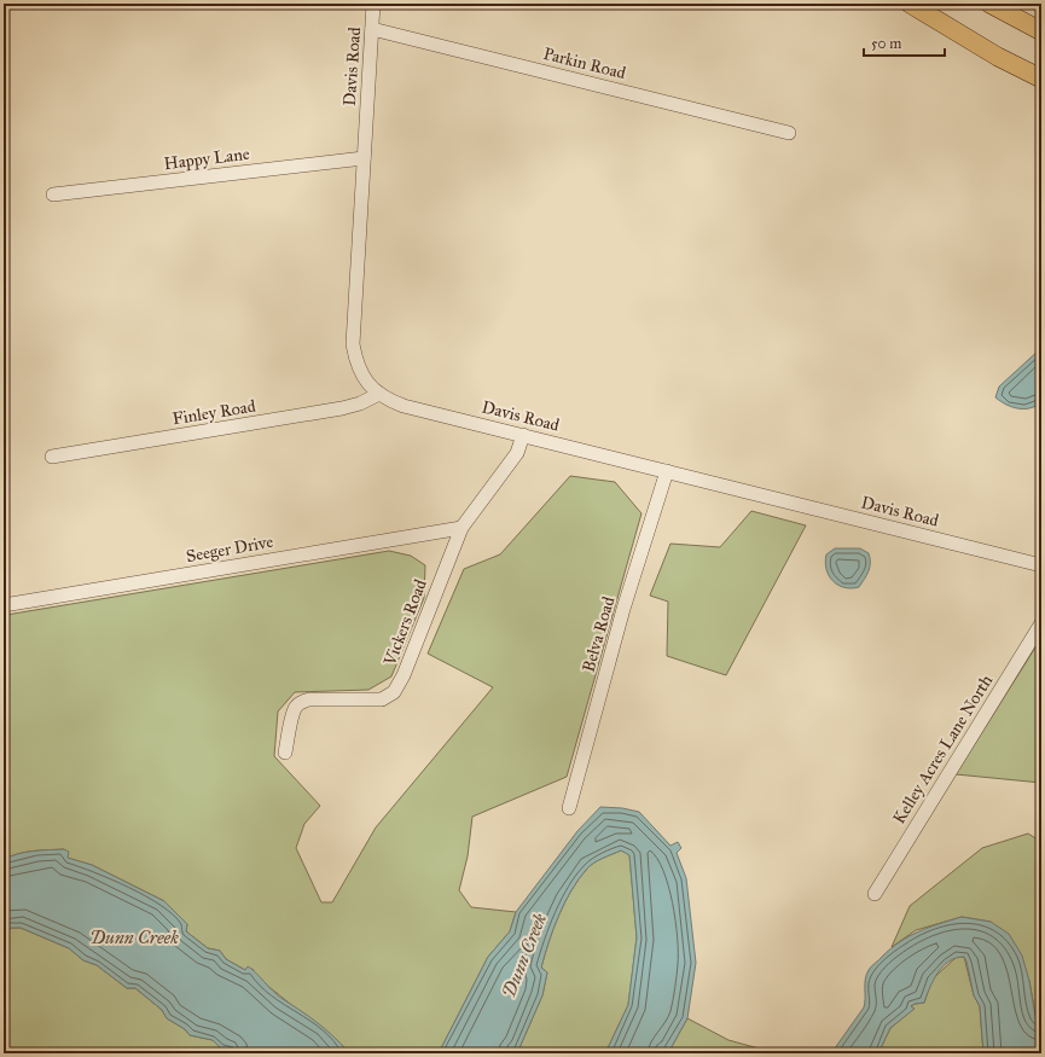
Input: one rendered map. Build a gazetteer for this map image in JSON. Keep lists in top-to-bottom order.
{
  "streets": {
    "street": [
      "Parkin Road",
      "Davis Road",
      "Happy Lane",
      "Finley Road",
      "Seeger Drive",
      "Vickers Road",
      "Belva Road",
      "Kelley Acres Lane North"
    ]
  },
  "crossings": [
    ["Parkin Road", "Davis Road"],
    ["Davis Road", "Happy Lane"],
    ["Davis Road", "Finley Road"],
    ["Davis Road", "Vickers Road"],
    ["Davis Road", "Belva Road"],
    ["Seeger Drive", "Vickers Road"]
  ],
  "water": ["Dunn Creek"],
  "scale_bar": "50 m"
}
